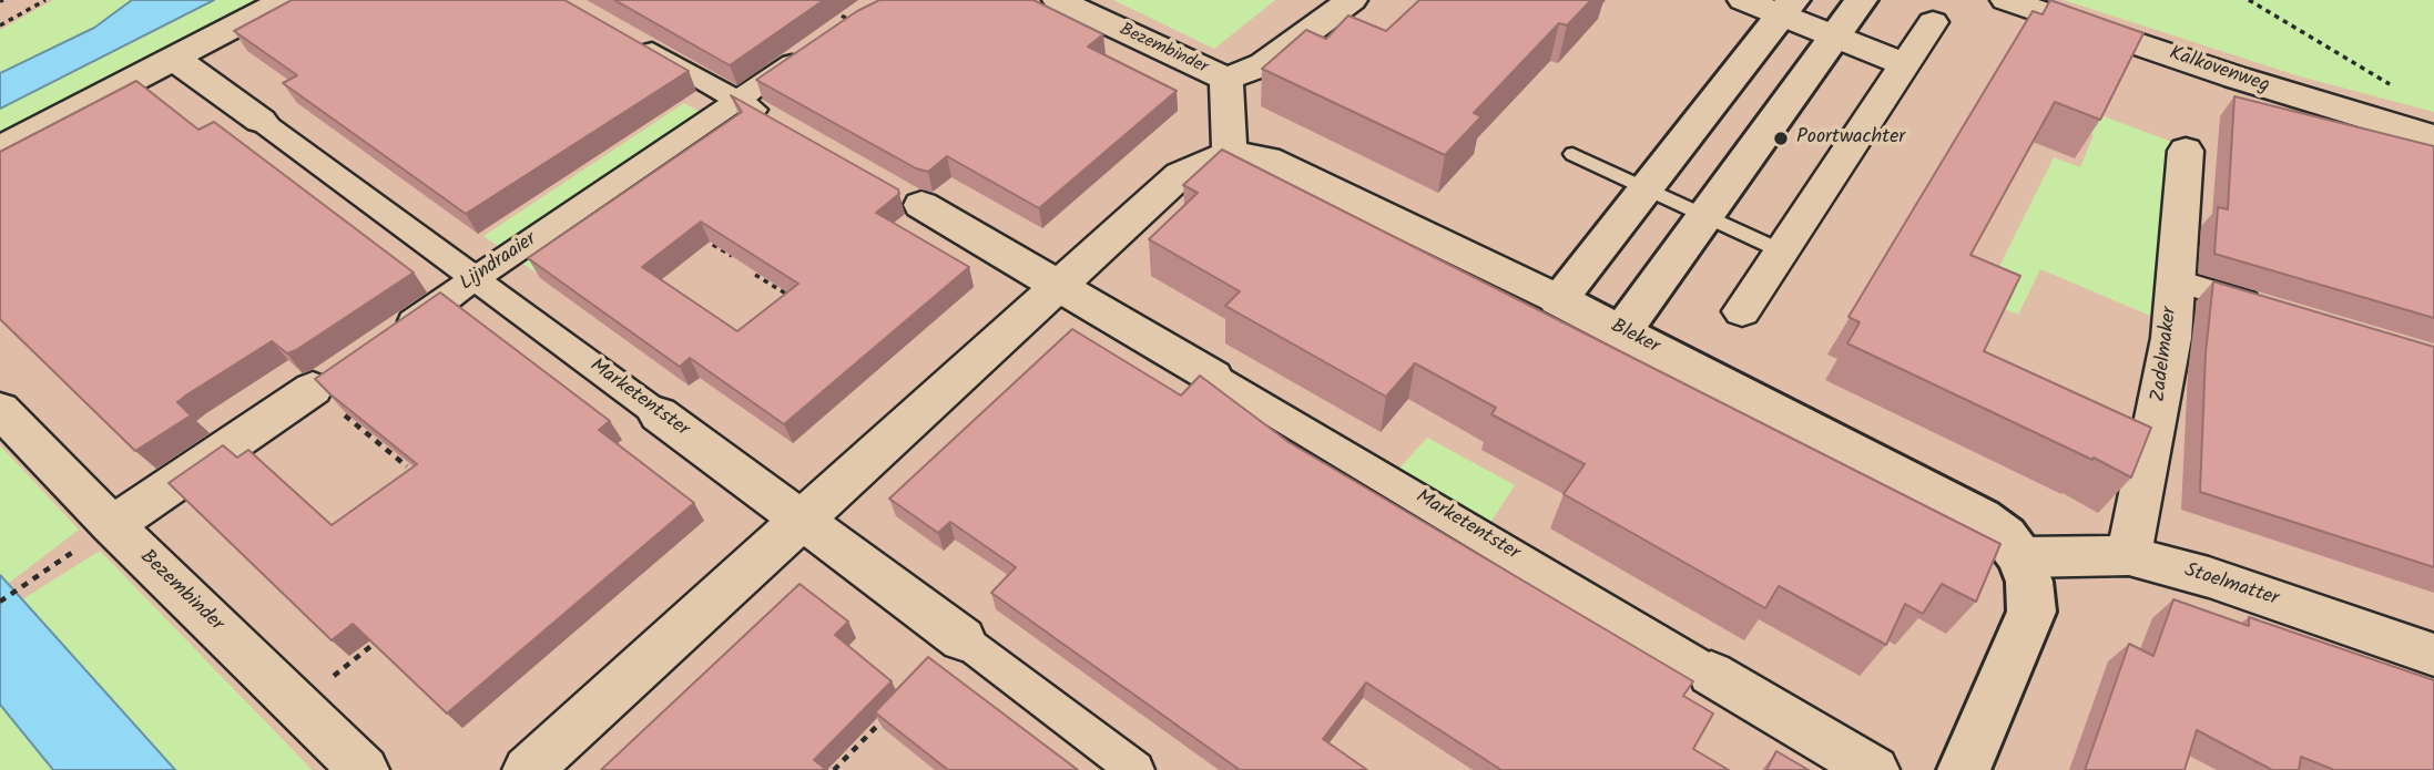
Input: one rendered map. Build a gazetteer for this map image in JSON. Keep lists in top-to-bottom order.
{
  "streets": {
    "street": [
      "Bezembinder",
      "Kalkovenweg",
      "Lijndraaier",
      "Bleker",
      "Zadelmaker",
      "Marketentster",
      "Stoelmatter"
    ]
  },
  "crossings": [
    ["Bezembinder", "Bleker"],
    ["Lijndraaier", "Marketentster"],
    ["Bleker", "Stoelmatter"],
    ["Zadelmaker", "Stoelmatter"]
  ],
  "places": ["Poortwachter"]
}
